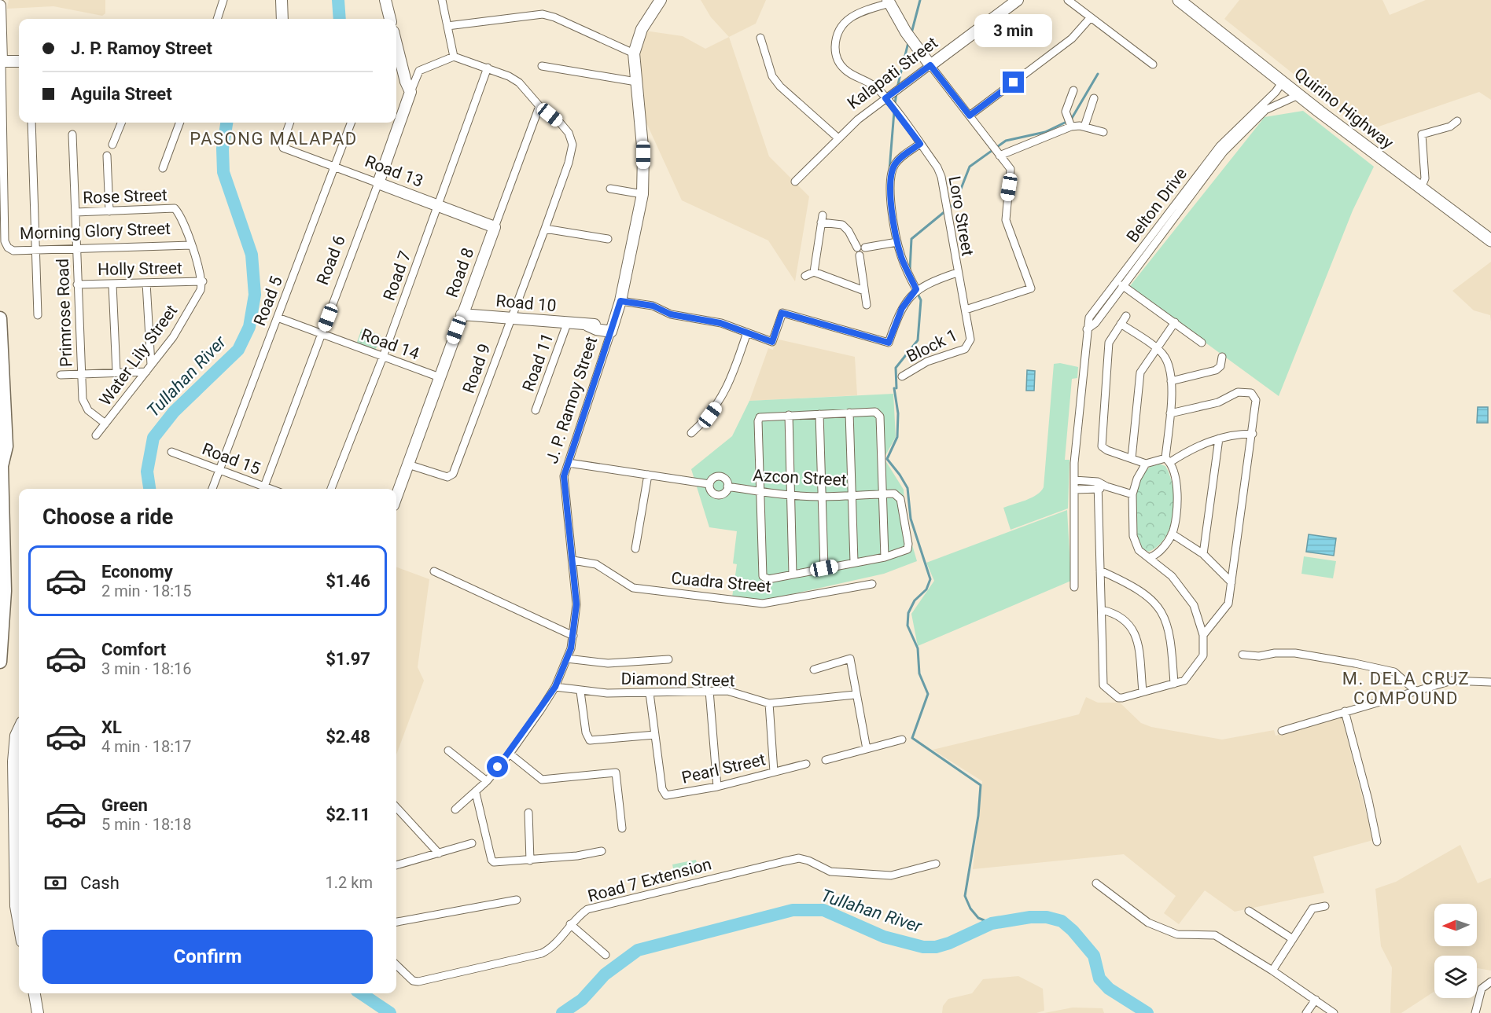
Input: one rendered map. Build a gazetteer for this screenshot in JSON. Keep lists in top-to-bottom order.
{
  "streets": {
    "main road": ["Quirino Highway"],
    "street": [
      "Kalapati Street",
      "Road 13",
      "Rose Street",
      "Belton Drive",
      "Loro Street",
      "Morning Glory Street",
      "Road 6",
      "Holly Street",
      "Road 8",
      "Road 7",
      "Road 5",
      "Road 10",
      "Primrose Road",
      "Road 14",
      "Block 1",
      "Water Lily Street",
      "Road 11",
      "Road 9",
      "J. P. Ramoy Street",
      "Road 15",
      "Azcon Street",
      "Cuadra Street",
      "Diamond Street",
      "Pearl Street",
      "Road 7 Extension"
    ]
  },
  "crossings": [
    ["Kalapati Street", "Loro Street"],
    ["Quirino Highway", "Belton Drive"],
    ["Road 13", "Road 6"],
    ["Road 13", "Road 8"],
    ["Road 13", "Road 7"],
    ["Road 13", "Road 5"],
    ["Rose Street", "Morning Glory Street"],
    ["Rose Street", "Primrose Road"],
    ["Loro Street", "Block 1"],
    ["Morning Glory Street", "Primrose Road"],
    ["Road 6", "Road 14"],
    ["Holly Street", "Primrose Road"],
    ["Holly Street", "Water Lily Street"],
    ["Road 8", "Road 10"],
    ["Road 8", "Road 14"],
    ["Road 8", "Road 9"],
    ["Road 7", "Road 14"],
    ["Road 7", "Road 9"],
    ["Road 5", "Road 14"],
    ["Road 5", "Road 15"],
    ["Road 10", "Road 11"],
    ["Road 10", "Road 9"],
    ["Road 10", "J. P. Ramoy Street"],
    ["Primrose Road", "Water Lily Street"],
    ["J. P. Ramoy Street", "Azcon Street"],
    ["J. P. Ramoy Street", "Cuadra Street"],
    ["J. P. Ramoy Street", "Diamond Street"],
    ["Diamond Street", "Pearl Street"]
  ],
  "districts": ["PASONG MALAPAD", "M. DELA CRUZ COMPOUND"],
  "water": ["Tullahan River"],
  "north": "left",
  "page": {
    "bubble": "3 min",
    "banner": ["J. P. Ramoy Street", "Aguila Street"],
    "heading": "Choose a ride",
    "list": [
      {
        "name": "Economy",
        "note": "2 min · 18:15",
        "value": "$1.46"
      },
      {
        "name": "Comfort",
        "note": "3 min · 18:16",
        "value": "$1.97"
      },
      {
        "name": "XL",
        "note": "4 min · 18:17",
        "value": "$2.48"
      },
      {
        "name": "Green",
        "note": "5 min · 18:18",
        "value": "$2.11"
      }
    ],
    "pay": ["Cash", "1.2 km"],
    "buttons": "Confirm"
  }
}
